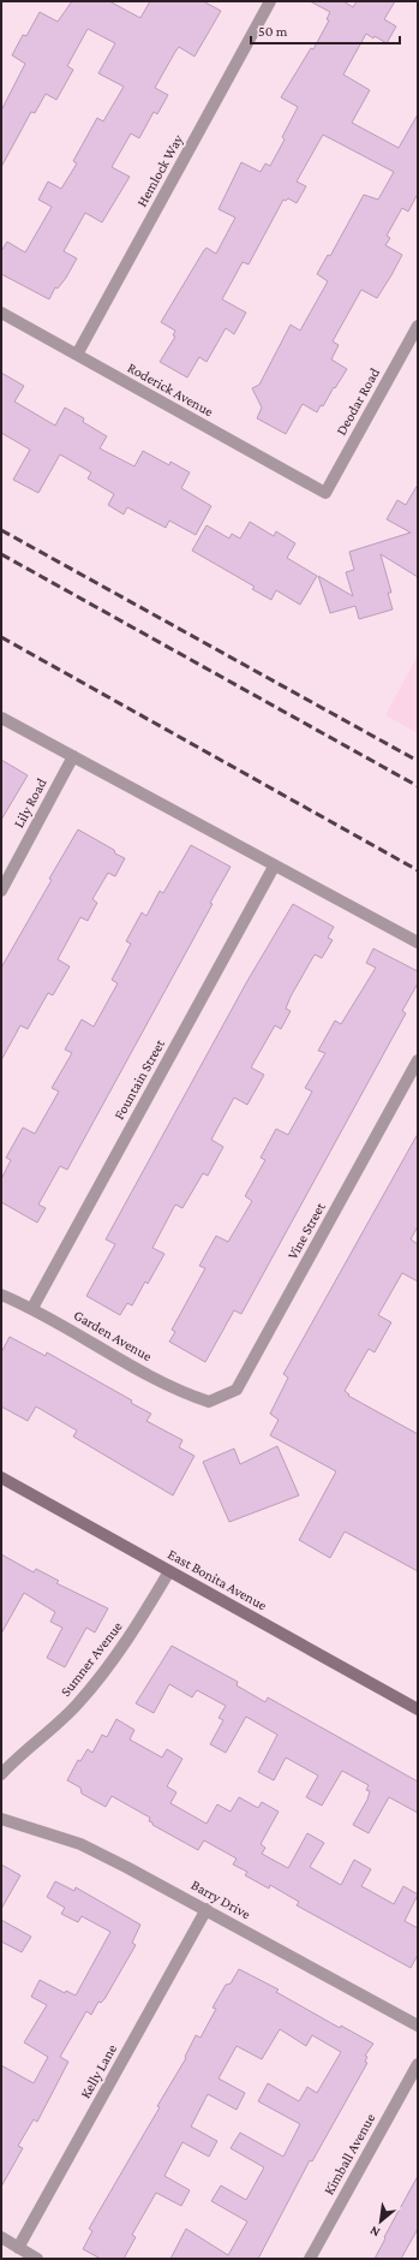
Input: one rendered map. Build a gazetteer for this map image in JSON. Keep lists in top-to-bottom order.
{
  "streets": {
    "main road": ["East Bonita Avenue"],
    "street": [
      "Hemlock Way",
      "Roderick Avenue",
      "Deodar Road",
      "Lily Road",
      "Fountain Street",
      "Vine Street",
      "Garden Avenue",
      "Sumner Avenue",
      "Barry Drive",
      "Kelly Lane",
      "Kimball Avenue"
    ]
  },
  "crossings": [
    ["Hemlock Way", "Roderick Avenue"],
    ["Roderick Avenue", "Deodar Road"],
    ["Fountain Street", "Garden Avenue"],
    ["Vine Street", "Garden Avenue"],
    ["East Bonita Avenue", "Sumner Avenue"],
    ["Barry Drive", "Kelly Lane"]
  ],
  "scale_bar": "50 m",
  "north": "bottom left"
}
